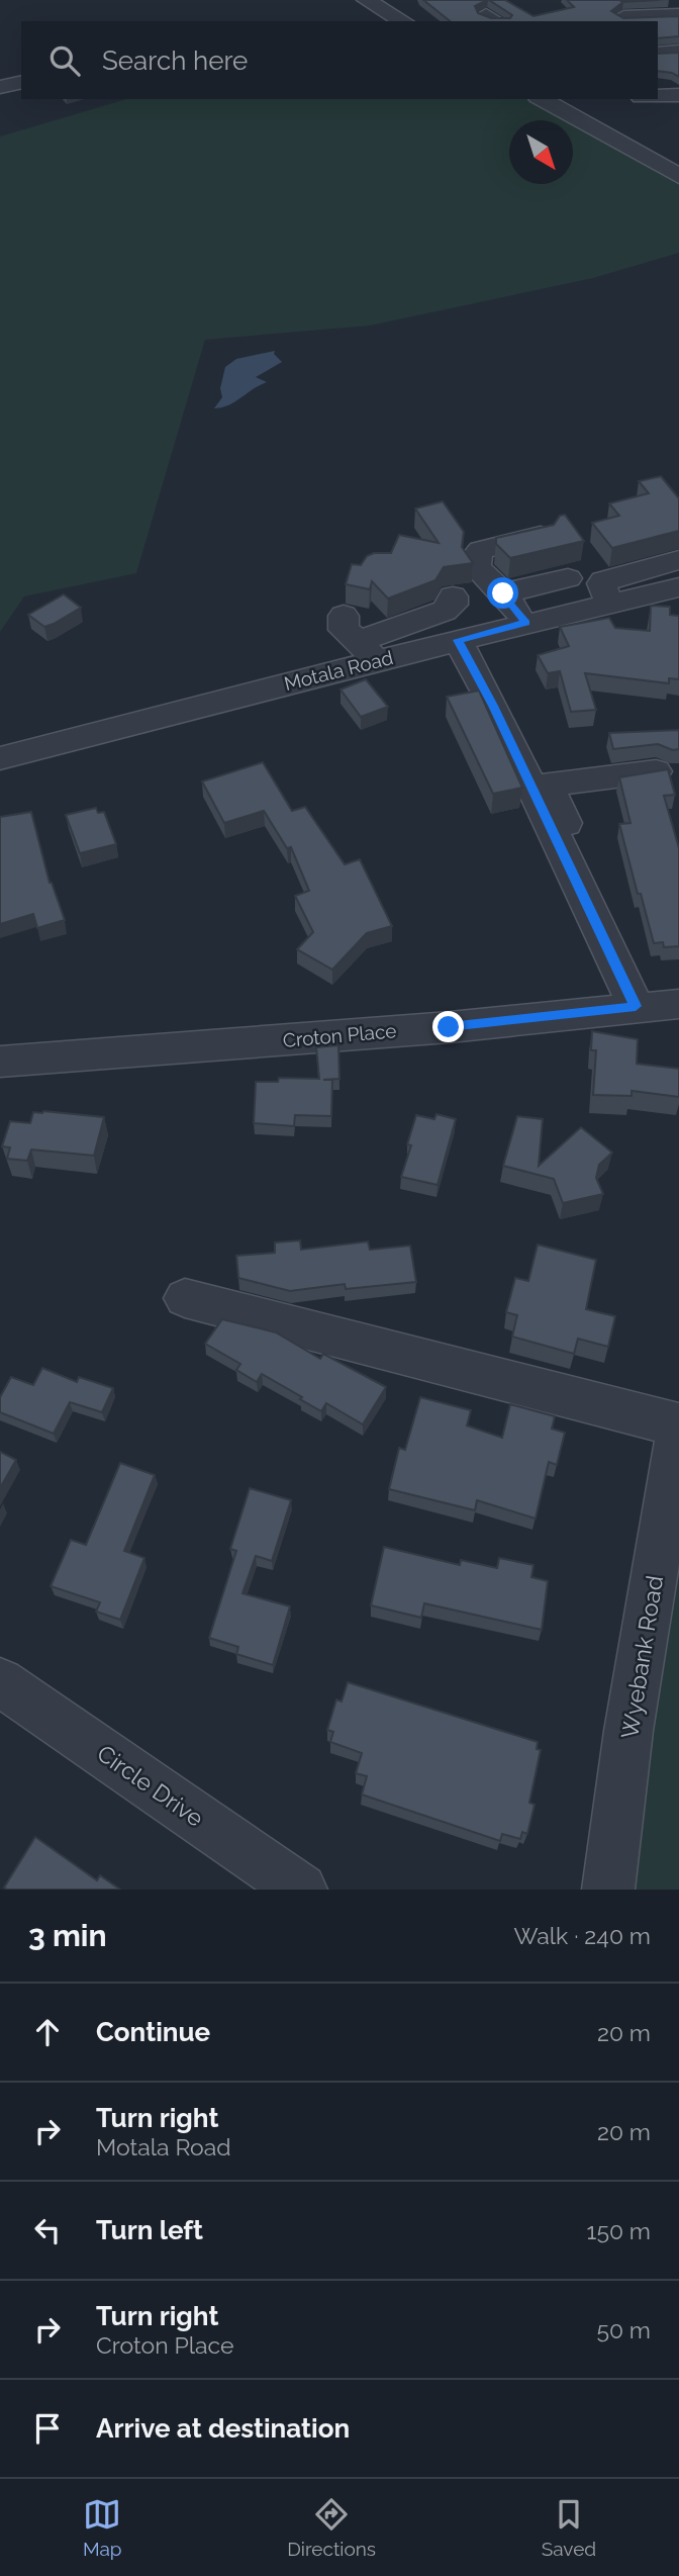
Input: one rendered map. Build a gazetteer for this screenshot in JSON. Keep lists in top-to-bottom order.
{
  "streets": {
    "street": [
      "Motala Road",
      "Croton Place",
      "Wyebank Road",
      "Circle Drive"
    ]
  },
  "north": "bottom right",
  "page": {
    "search": "Search here",
    "heading": ["3 min", "Walk · 240 m"],
    "list": [
      ["Continue", "20 m"],
      ["Turn right", "Motala Road", "20 m"],
      ["Turn left", "150 m"],
      ["Turn right", "Croton Place", "50 m"],
      "Arrive at destination"
    ],
    "nav": ["Map", "Directions", "Saved"]
  }
}
